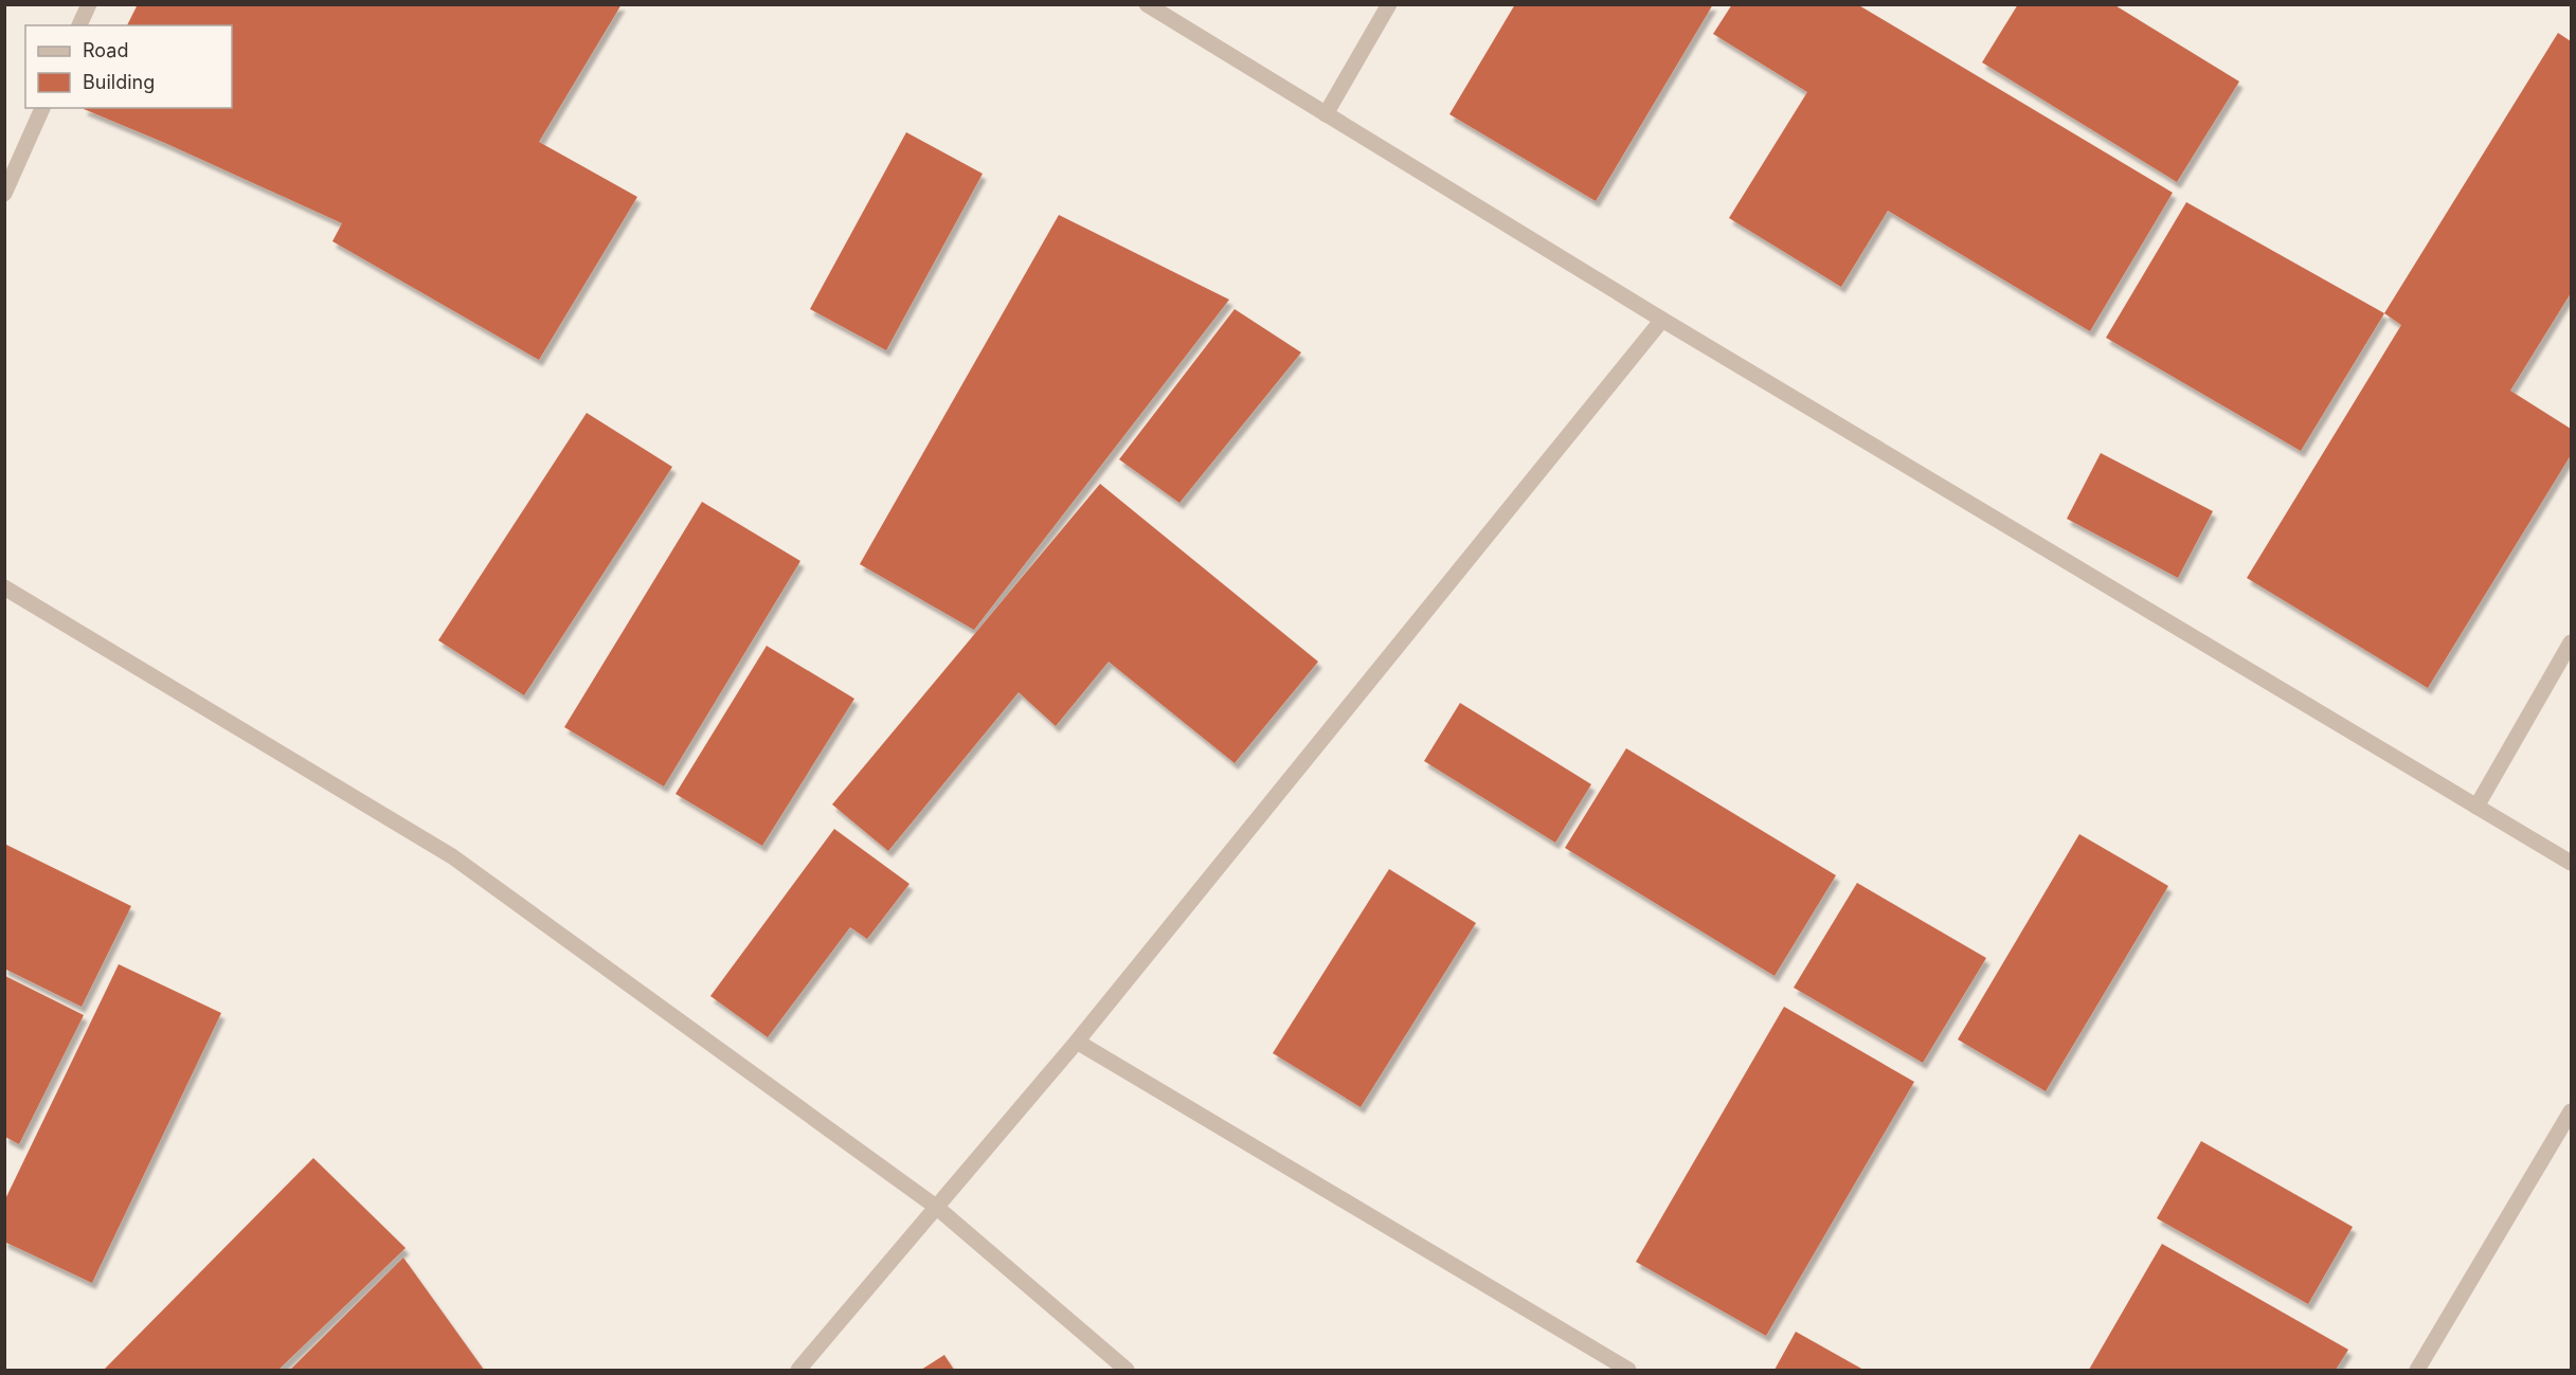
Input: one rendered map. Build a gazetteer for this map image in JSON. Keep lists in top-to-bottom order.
{
  "legend": ["Road", "Building"]
}
